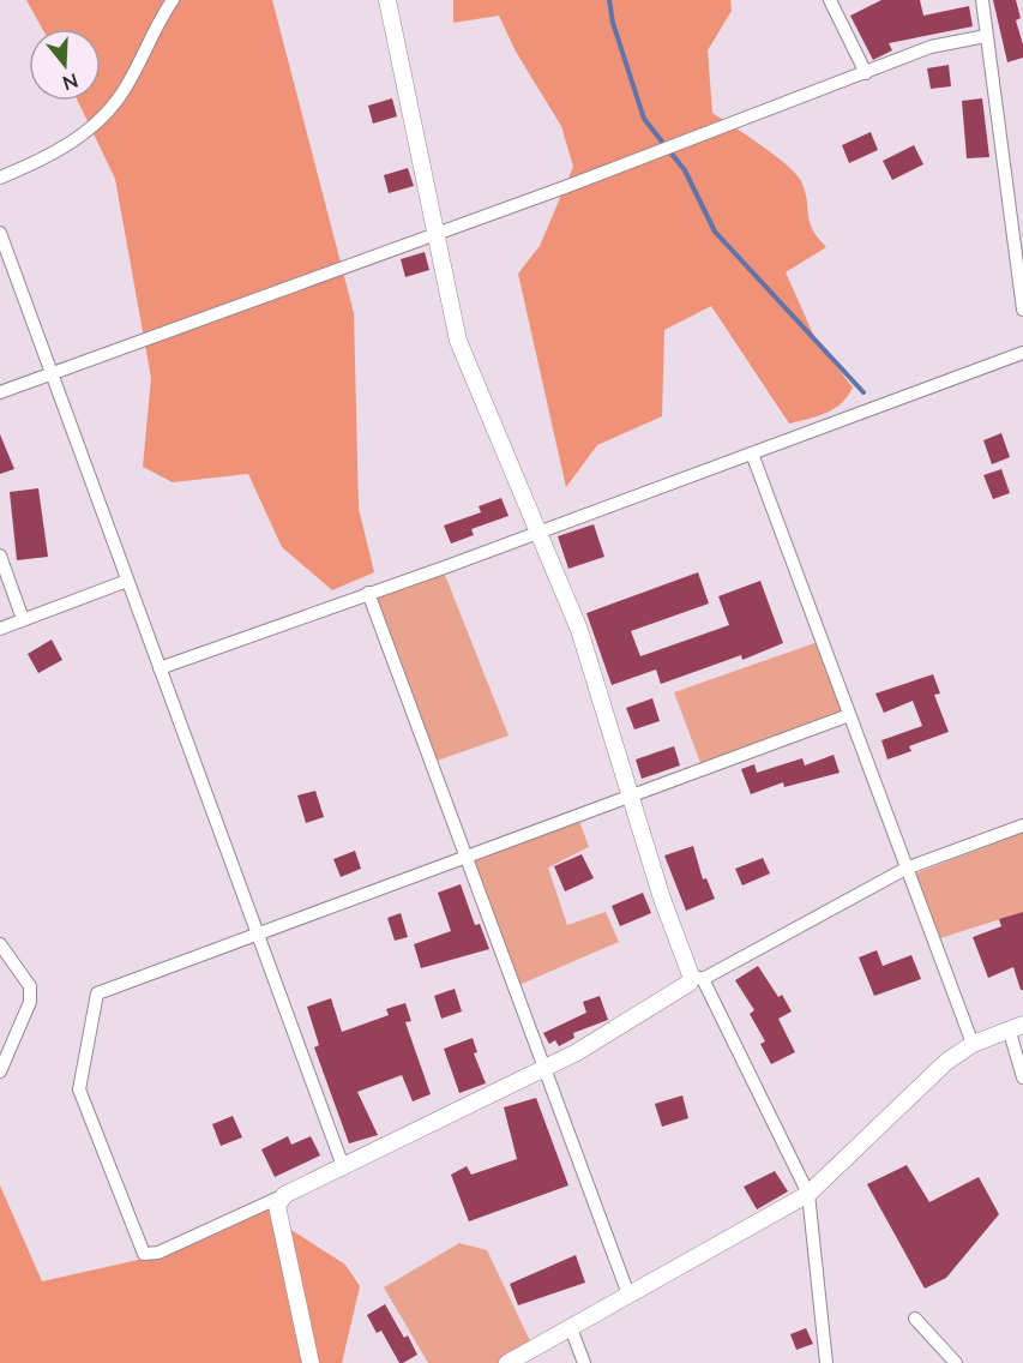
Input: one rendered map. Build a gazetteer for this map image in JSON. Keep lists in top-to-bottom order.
{
  "north": "bottom"
}
